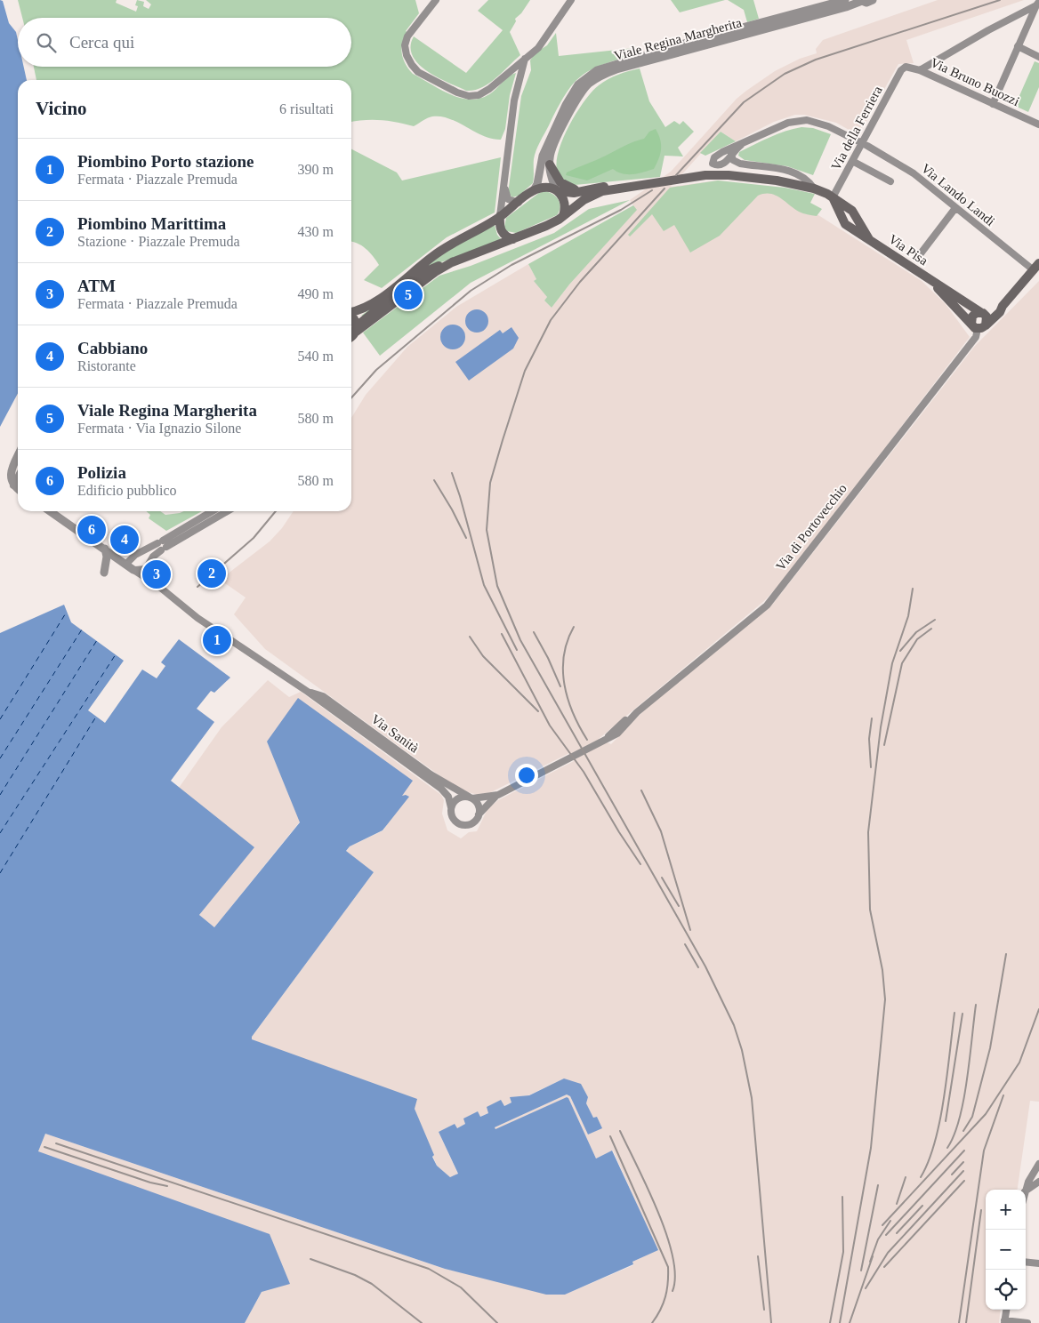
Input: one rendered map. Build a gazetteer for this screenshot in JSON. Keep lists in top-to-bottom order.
{
  "streets": {
    "main road": ["Via Pisa", "Via di Portovecchio"],
    "street": [
      "Viale Regina Margherita",
      "Via Bruno Buozzi",
      "Via della Ferriera",
      "Via Lando Landi",
      "Via Sanità"
    ]
  },
  "crossings": [
    ["Via Bruno Buozzi", "Via della Ferriera"],
    ["Via della Ferriera", "Via Lando Landi"],
    ["Via della Ferriera", "Via Pisa"],
    ["Via Pisa", "Via di Portovecchio"],
    ["Via di Portovecchio", "Via Sanità"]
  ],
  "page": {
    "search": "Cerca qui",
    "heading": ["Vicino", "6 risultati"],
    "list": [
      {
        "mark": "1",
        "name": "Piombino Porto stazione",
        "note": "Fermata · Piazzale Premuda",
        "value": "390 m"
      },
      {
        "mark": "2",
        "name": "Piombino Marittima",
        "note": "Stazione · Piazzale Premuda",
        "value": "430 m"
      },
      {
        "mark": "3",
        "name": "ATM",
        "note": "Fermata · Piazzale Premuda",
        "value": "490 m"
      },
      {
        "mark": "4",
        "name": "Cabbiano",
        "note": "Ristorante",
        "value": "540 m"
      },
      {
        "mark": "5",
        "name": "Viale Regina Margherita",
        "note": "Fermata · Via Ignazio Silone",
        "value": "580 m"
      },
      {
        "mark": "6",
        "name": "Polizia",
        "note": "Edificio pubblico",
        "value": "580 m"
      }
    ],
    "pins": [
      "5",
      "6",
      "4",
      "2",
      "3",
      "1"
    ],
    "map_buttons": ["+", "−"]
  }
}
